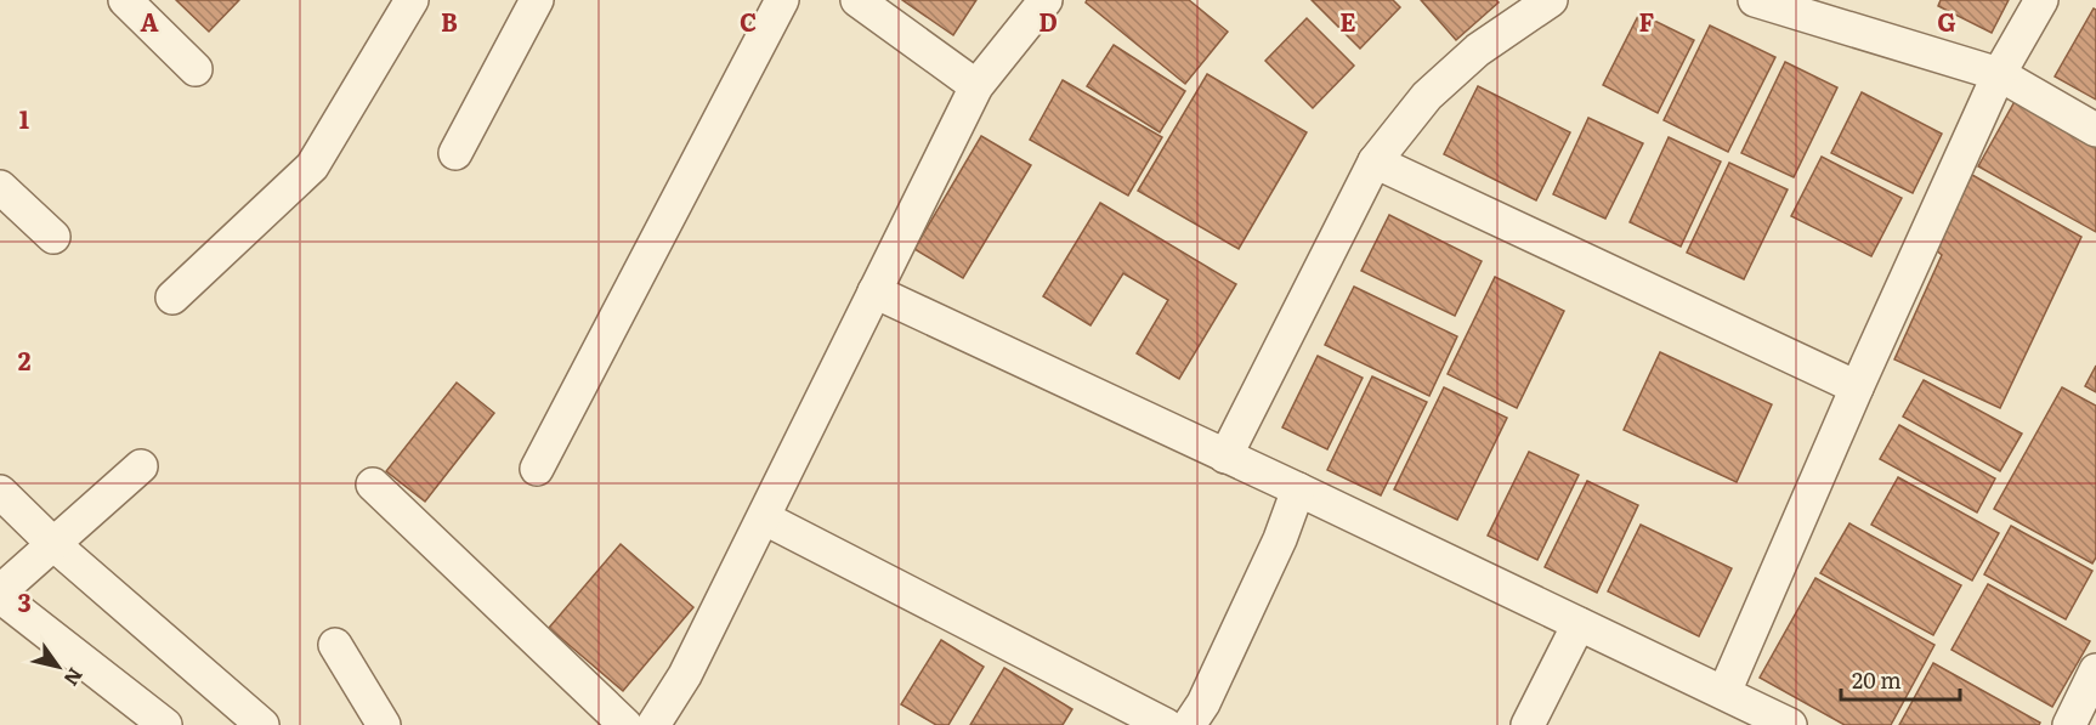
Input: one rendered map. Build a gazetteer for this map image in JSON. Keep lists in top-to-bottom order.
{
  "scale_bar": "20 m",
  "north": "bottom right",
  "grid": {
    "columns": [
      "A",
      "B",
      "C",
      "D",
      "E",
      "F",
      "G"
    ],
    "rows": ["1", "2", "3"]
  }
}
